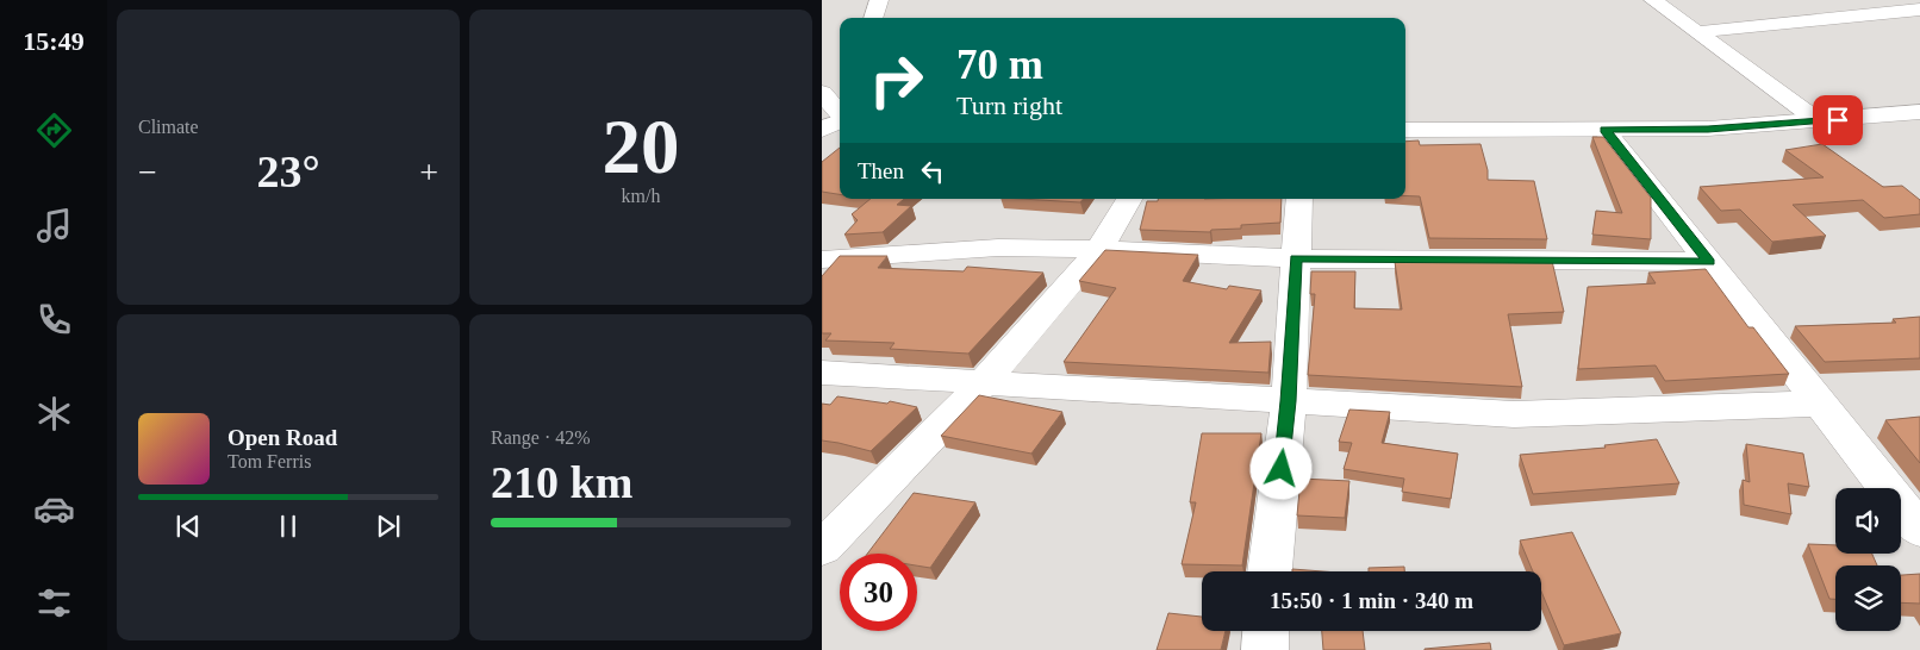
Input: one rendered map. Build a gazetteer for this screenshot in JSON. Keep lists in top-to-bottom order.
{
  "page": {
    "tabs": "15:49",
    "tile": [
      "Climate",
      ["20", "km/h"],
      ["Range · 42%", "210 km"]
    ],
    "turn": ["70 m", "Turn right"],
    "then": "Then",
    "heat": ["−", "23°", "+"],
    "song": ["Open Road", "Tom Ferris"],
    "limit": "30",
    "trip": "15:50 · 1 min · 340 m"
  }
}
